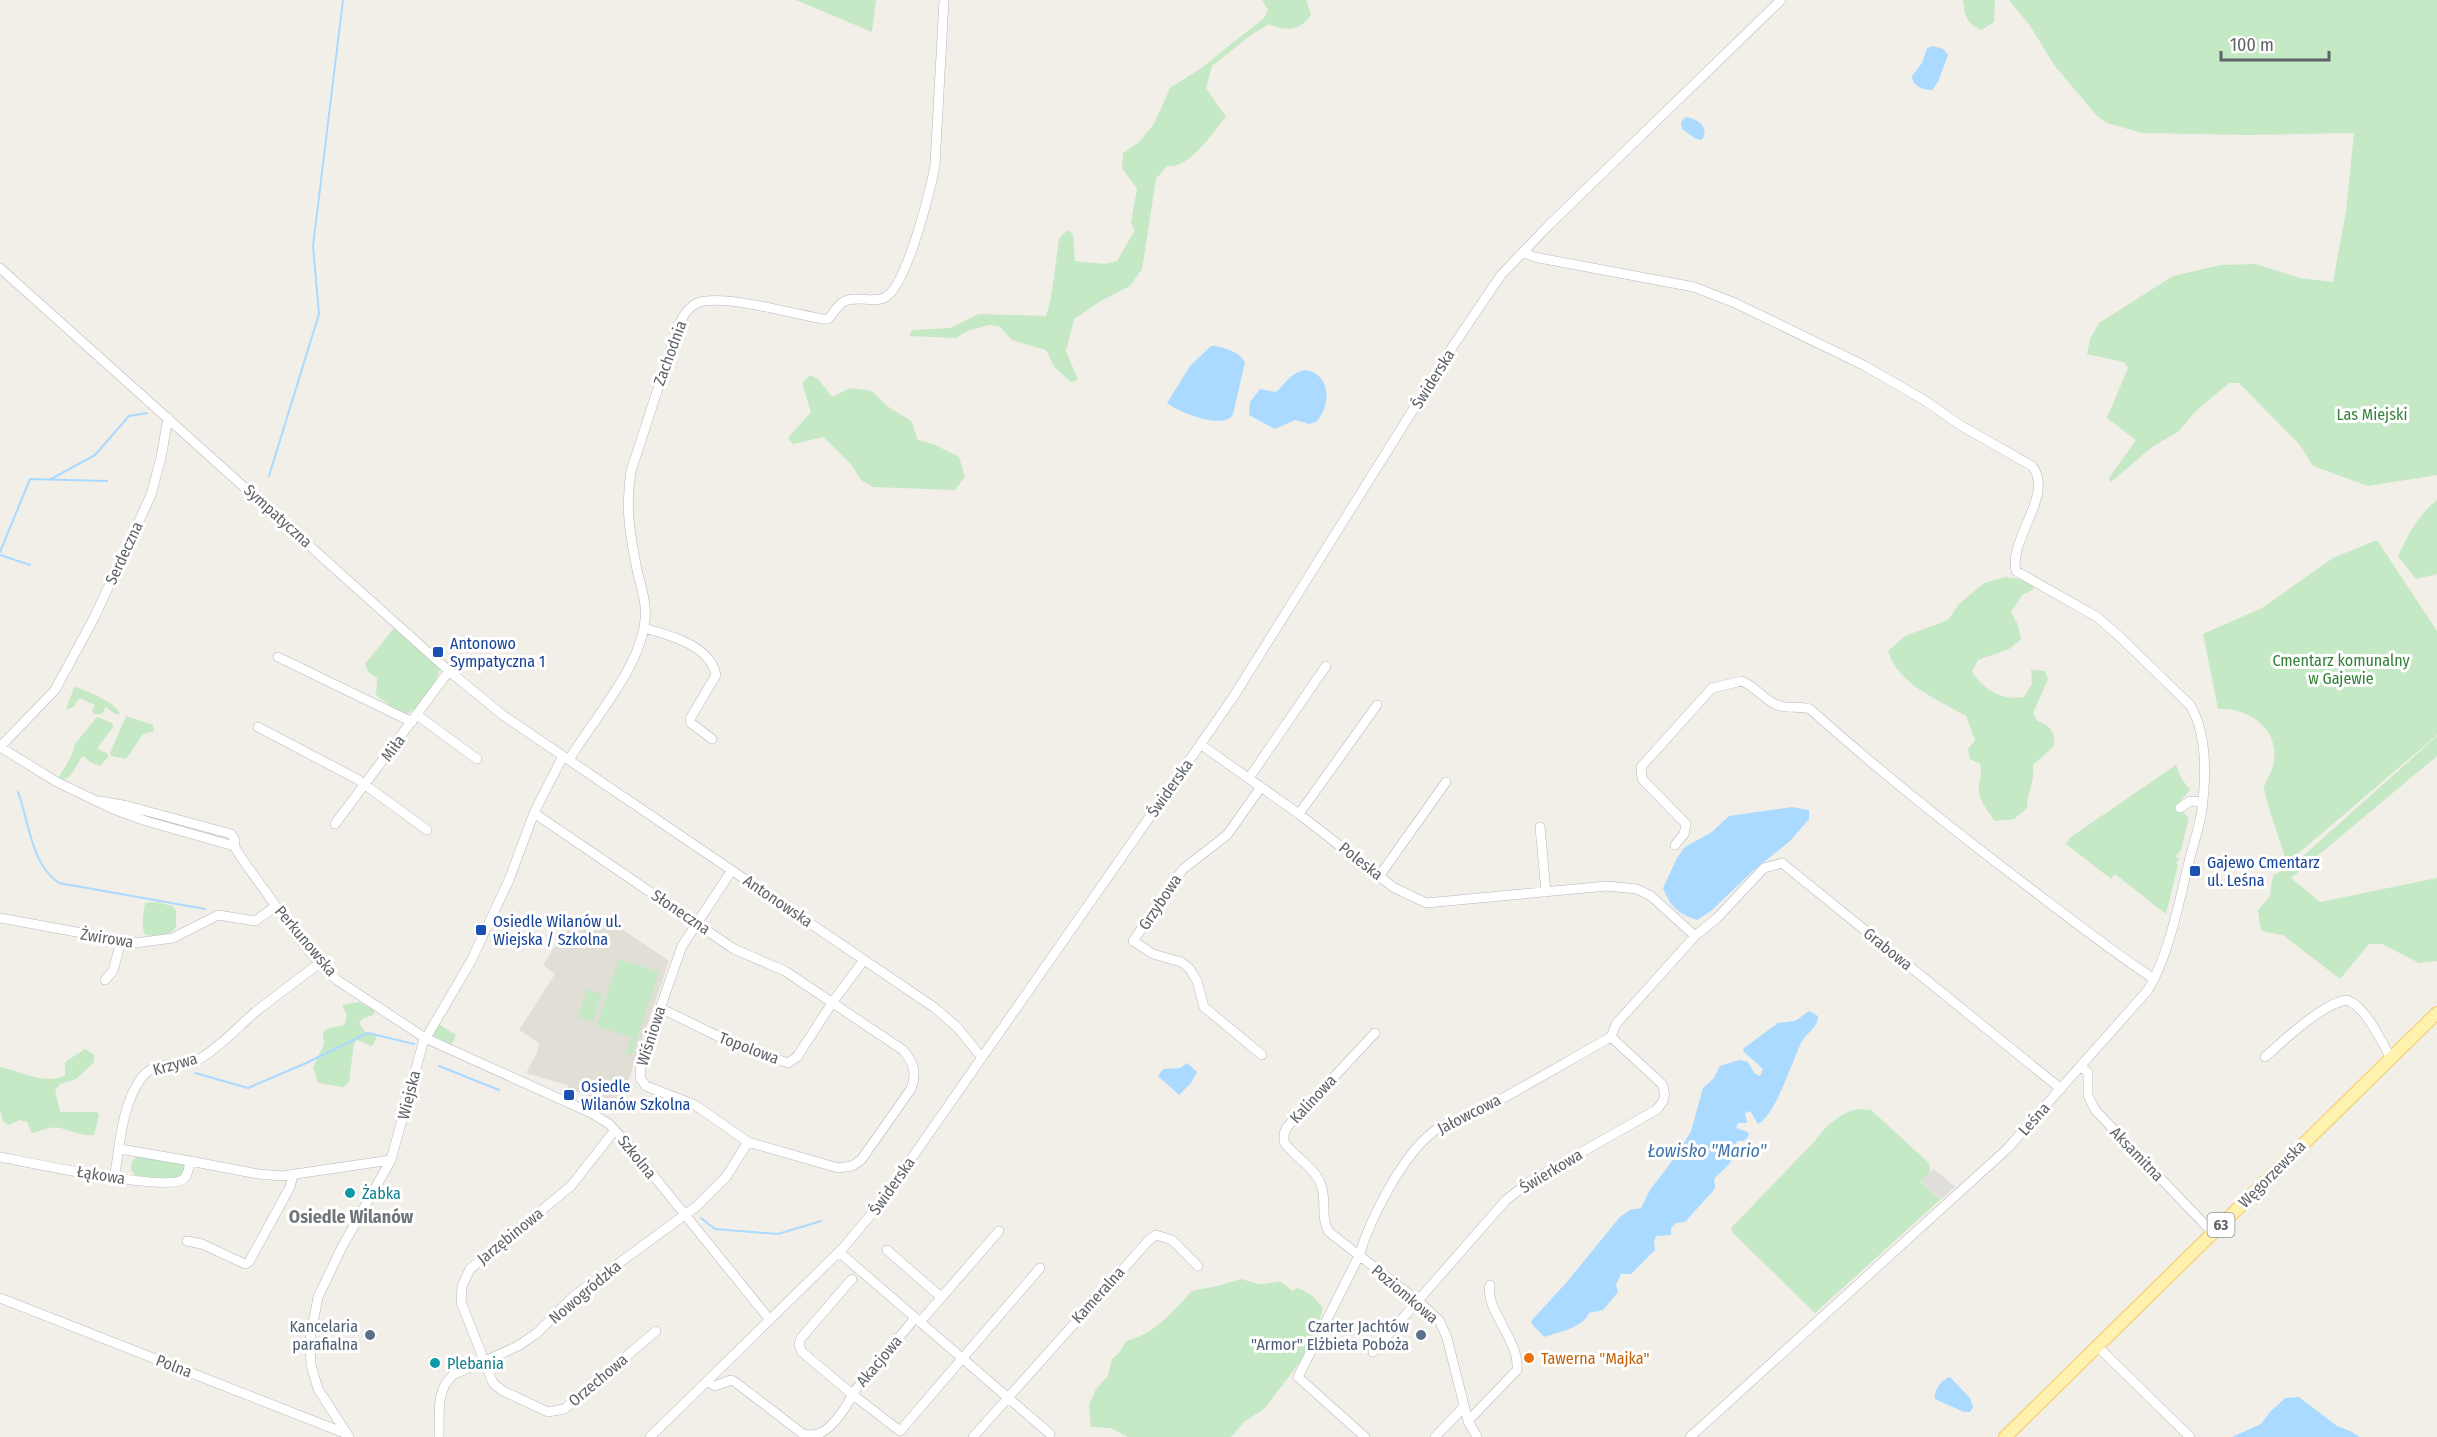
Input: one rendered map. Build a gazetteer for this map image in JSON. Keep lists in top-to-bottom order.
{
  "streets": {
    "main road": ["Węgorzewska", "63"],
    "street": [
      "Zachodnia",
      "Świderska",
      "Sympatyczna",
      "Serdeczna",
      "Miła",
      "Poleska",
      "Antonowska",
      "Grzybowa",
      "Słoneczna",
      "Żwirowa",
      "Perkunowska",
      "Grabowa",
      "Wiśniowa",
      "Topolowa",
      "Krzywa",
      "Wiejska",
      "Kalinowa",
      "Jałowcowa",
      "Leśna",
      "Aksamitna",
      "Szkolna",
      "Świerkowa",
      "Łąkowa",
      "Jarzębinowa",
      "Nowogródzka",
      "Poziomkowa",
      "Kameralna",
      "Akacjowa",
      "Polna",
      "Orzechowa"
    ]
  },
  "crossings": [
    ["Zachodnia", "Sympatyczna"],
    ["Zachodnia", "Antonowska"],
    ["Zachodnia", "Wiejska"],
    ["Świderska", "Poleska"],
    ["Świderska", "Antonowska"],
    ["Świderska", "Leśna"],
    ["Świderska", "Szkolna"],
    ["Sympatyczna", "Serdeczna"],
    ["Sympatyczna", "Miła"],
    ["Sympatyczna", "Antonowska"],
    ["Sympatyczna", "Wiejska"],
    ["Serdeczna", "Perkunowska"],
    ["Poleska", "Grzybowa"],
    ["Poleska", "Jałowcowa"],
    ["Antonowska", "Wiśniowa"],
    ["Antonowska", "Topolowa"],
    ["Antonowska", "Wiejska"],
    ["Słoneczna", "Wiśniowa"],
    ["Słoneczna", "Topolowa"],
    ["Słoneczna", "Wiejska"],
    ["Żwirowa", "Perkunowska"],
    ["Perkunowska", "Krzywa"],
    ["Perkunowska", "Wiejska"],
    ["Perkunowska", "Szkolna"],
    ["Grabowa", "Jałowcowa"],
    ["Grabowa", "Leśna"],
    ["Wiśniowa", "Topolowa"],
    ["Wiśniowa", "Nowogródzka"],
    ["Krzywa", "Łąkowa"],
    ["Wiejska", "Szkolna"],
    ["Wiejska", "Łąkowa"],
    ["Wiejska", "Polna"],
    ["Kalinowa", "Jałowcowa"],
    ["Kalinowa", "Poziomkowa"],
    ["Jałowcowa", "Świerkowa"],
    ["Jałowcowa", "Poziomkowa"],
    ["Leśna", "Aksamitna"],
    ["Aksamitna", "Węgorzewska"],
    ["Szkolna", "Jarzębinowa"],
    ["Szkolna", "Nowogródzka"],
    ["Świerkowa", "Poziomkowa"],
    ["Jarzębinowa", "Nowogródzka"],
    ["Jarzębinowa", "Orzechowa"],
    ["Nowogródzka", "Orzechowa"]
  ],
  "districts": ["Osiedle Wilanów"],
  "water": ["Łowisko \"Mario\""],
  "parks": ["Las Miejski", "Cmentarz komunalny w Gajewie"],
  "places": {
    "transit": [
      "Antonowo Sympatyczna 1",
      "Gajewo Cmentarz ul. Leśna",
      "Osiedle Wilanów ul. Wiejska / Szkolna",
      "Osiedle Wilanów Szkolna"
    ],
    "other": [
      "Żabka",
      "Kancelaria parafialna",
      "Czarter Jachtów \"Armor\" Elżbieta Poboża",
      "Tawerna \"Majka\"",
      "Plebania"
    ]
  },
  "scale_bar": "100 m"
}
